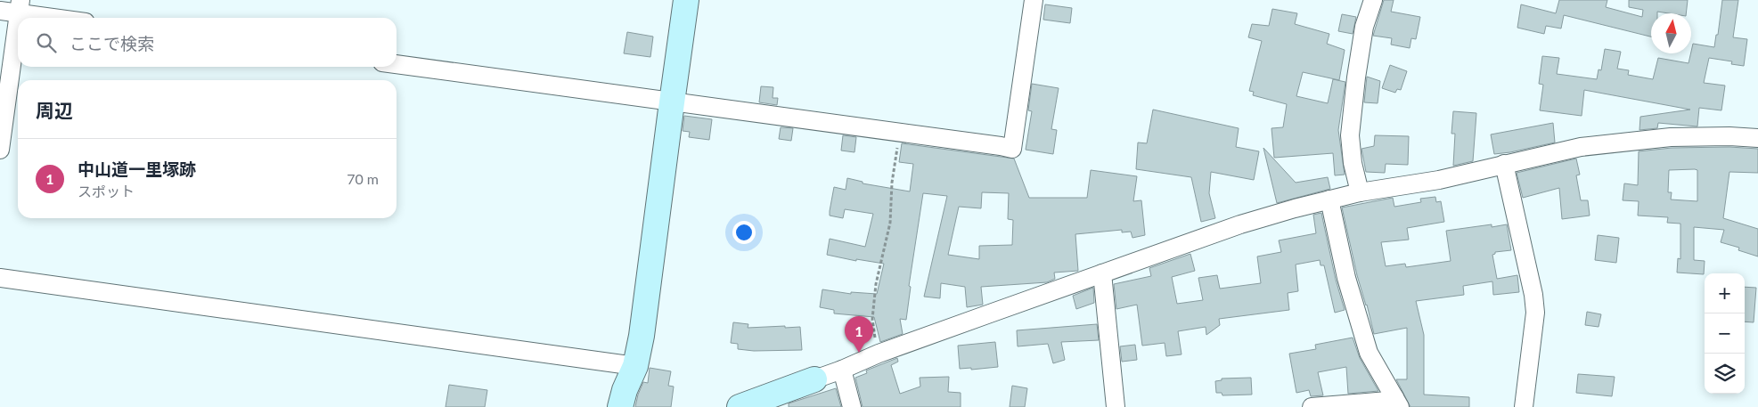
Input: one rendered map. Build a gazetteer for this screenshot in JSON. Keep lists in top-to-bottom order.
{
  "north": "top",
  "page": {
    "search": "ここで検索",
    "heading": "周辺",
    "list": [
      {
        "mark": "1",
        "name": "中山道一里塚跡",
        "note": "スポット",
        "value": "70 m"
      }
    ],
    "map_buttons": ["+", "−"],
    "pins": "1"
  }
}
